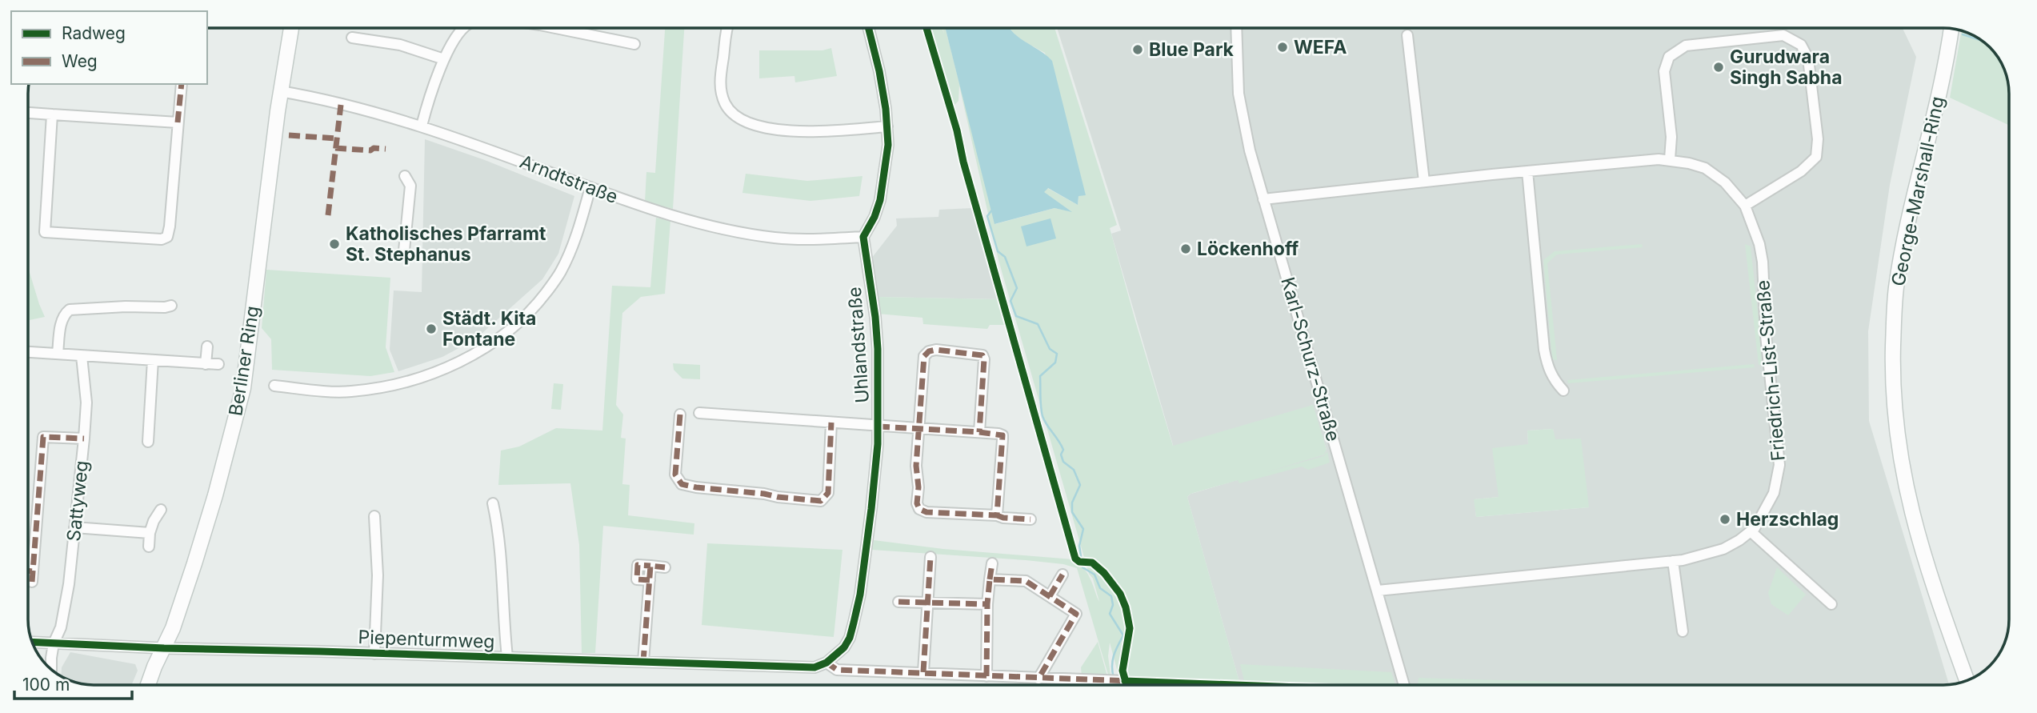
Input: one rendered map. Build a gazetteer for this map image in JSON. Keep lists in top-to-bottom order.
{
  "streets": {
    "main road": ["George-Marshall-Ring", "Berliner Ring"],
    "street": [
      "Arndtstraße",
      "Uhlandstraße",
      "Karl-Schurz-Straße",
      "Friedrich-List-Straße",
      "Sattyweg",
      "Piepenturmweg"
    ]
  },
  "crossings": [
    ["Arndtstraße", "Uhlandstraße"],
    ["Arndtstraße", "Berliner Ring"],
    ["Uhlandstraße", "Piepenturmweg"],
    ["Karl-Schurz-Straße", "Friedrich-List-Straße"],
    ["Berliner Ring", "Piepenturmweg"],
    ["Sattyweg", "Piepenturmweg"]
  ],
  "places": [
    "WEFA",
    "Blue Park",
    "Gurudwara Singh Sabha",
    "Katholisches Pfarramt St. Stephanus",
    "Löckenhoff",
    "Städt. Kita Fontane",
    "Herzschlag"
  ],
  "legend": ["Radweg", "Weg"],
  "scale_bar": "100 m"
}
